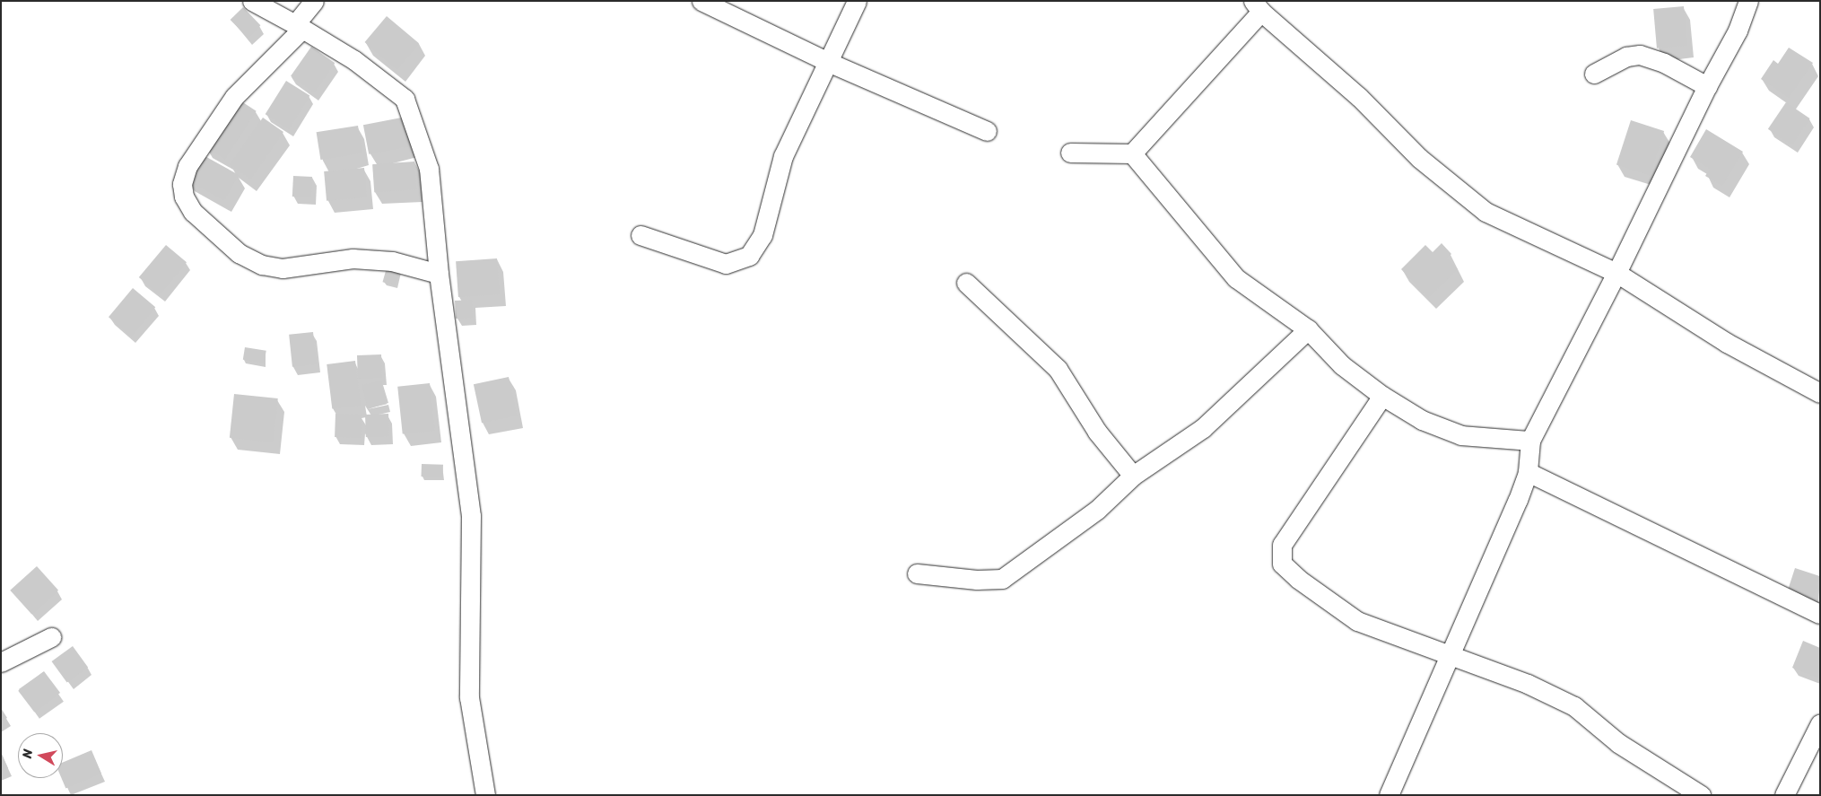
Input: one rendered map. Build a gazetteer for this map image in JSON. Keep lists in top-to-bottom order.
{
  "north": "left"
}
